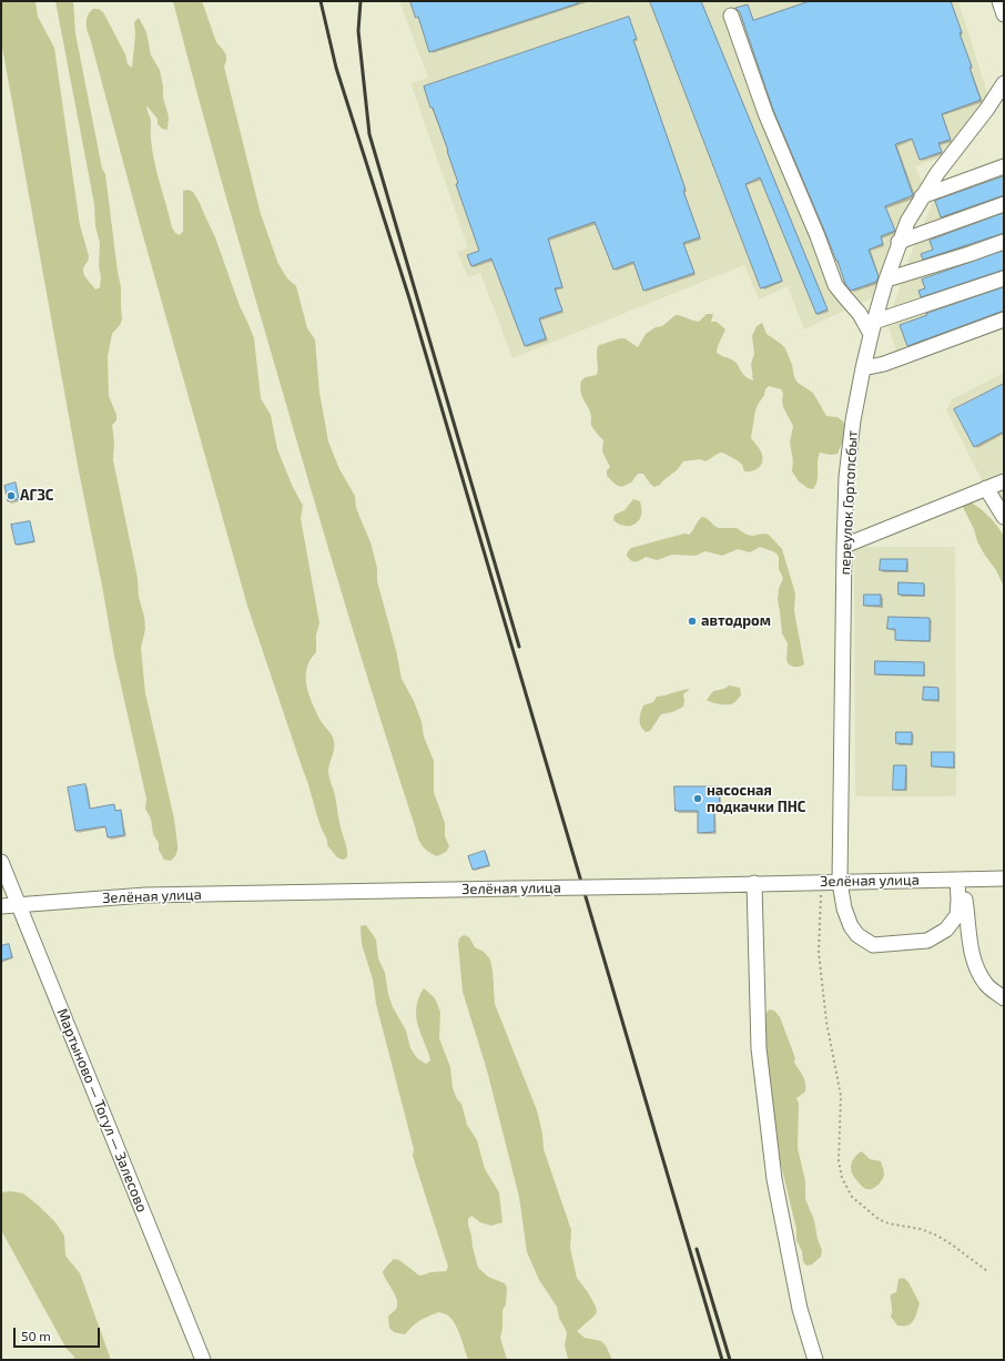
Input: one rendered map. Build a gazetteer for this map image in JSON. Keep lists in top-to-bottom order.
{
  "streets": {
    "street": ["переулок Гортопсбыт", "Зелёная улица", "Мартыново — Тогул — Залесово"]
  },
  "crossings": [
    ["переулок Гортопсбыт", "Зелёная улица"],
    ["Зелёная улица", "Мартыново — Тогул — Залесово"]
  ],
  "places": ["АГЗС", "автодром", "насосная подкачки ПНС"],
  "scale_bar": "50 m"
}
